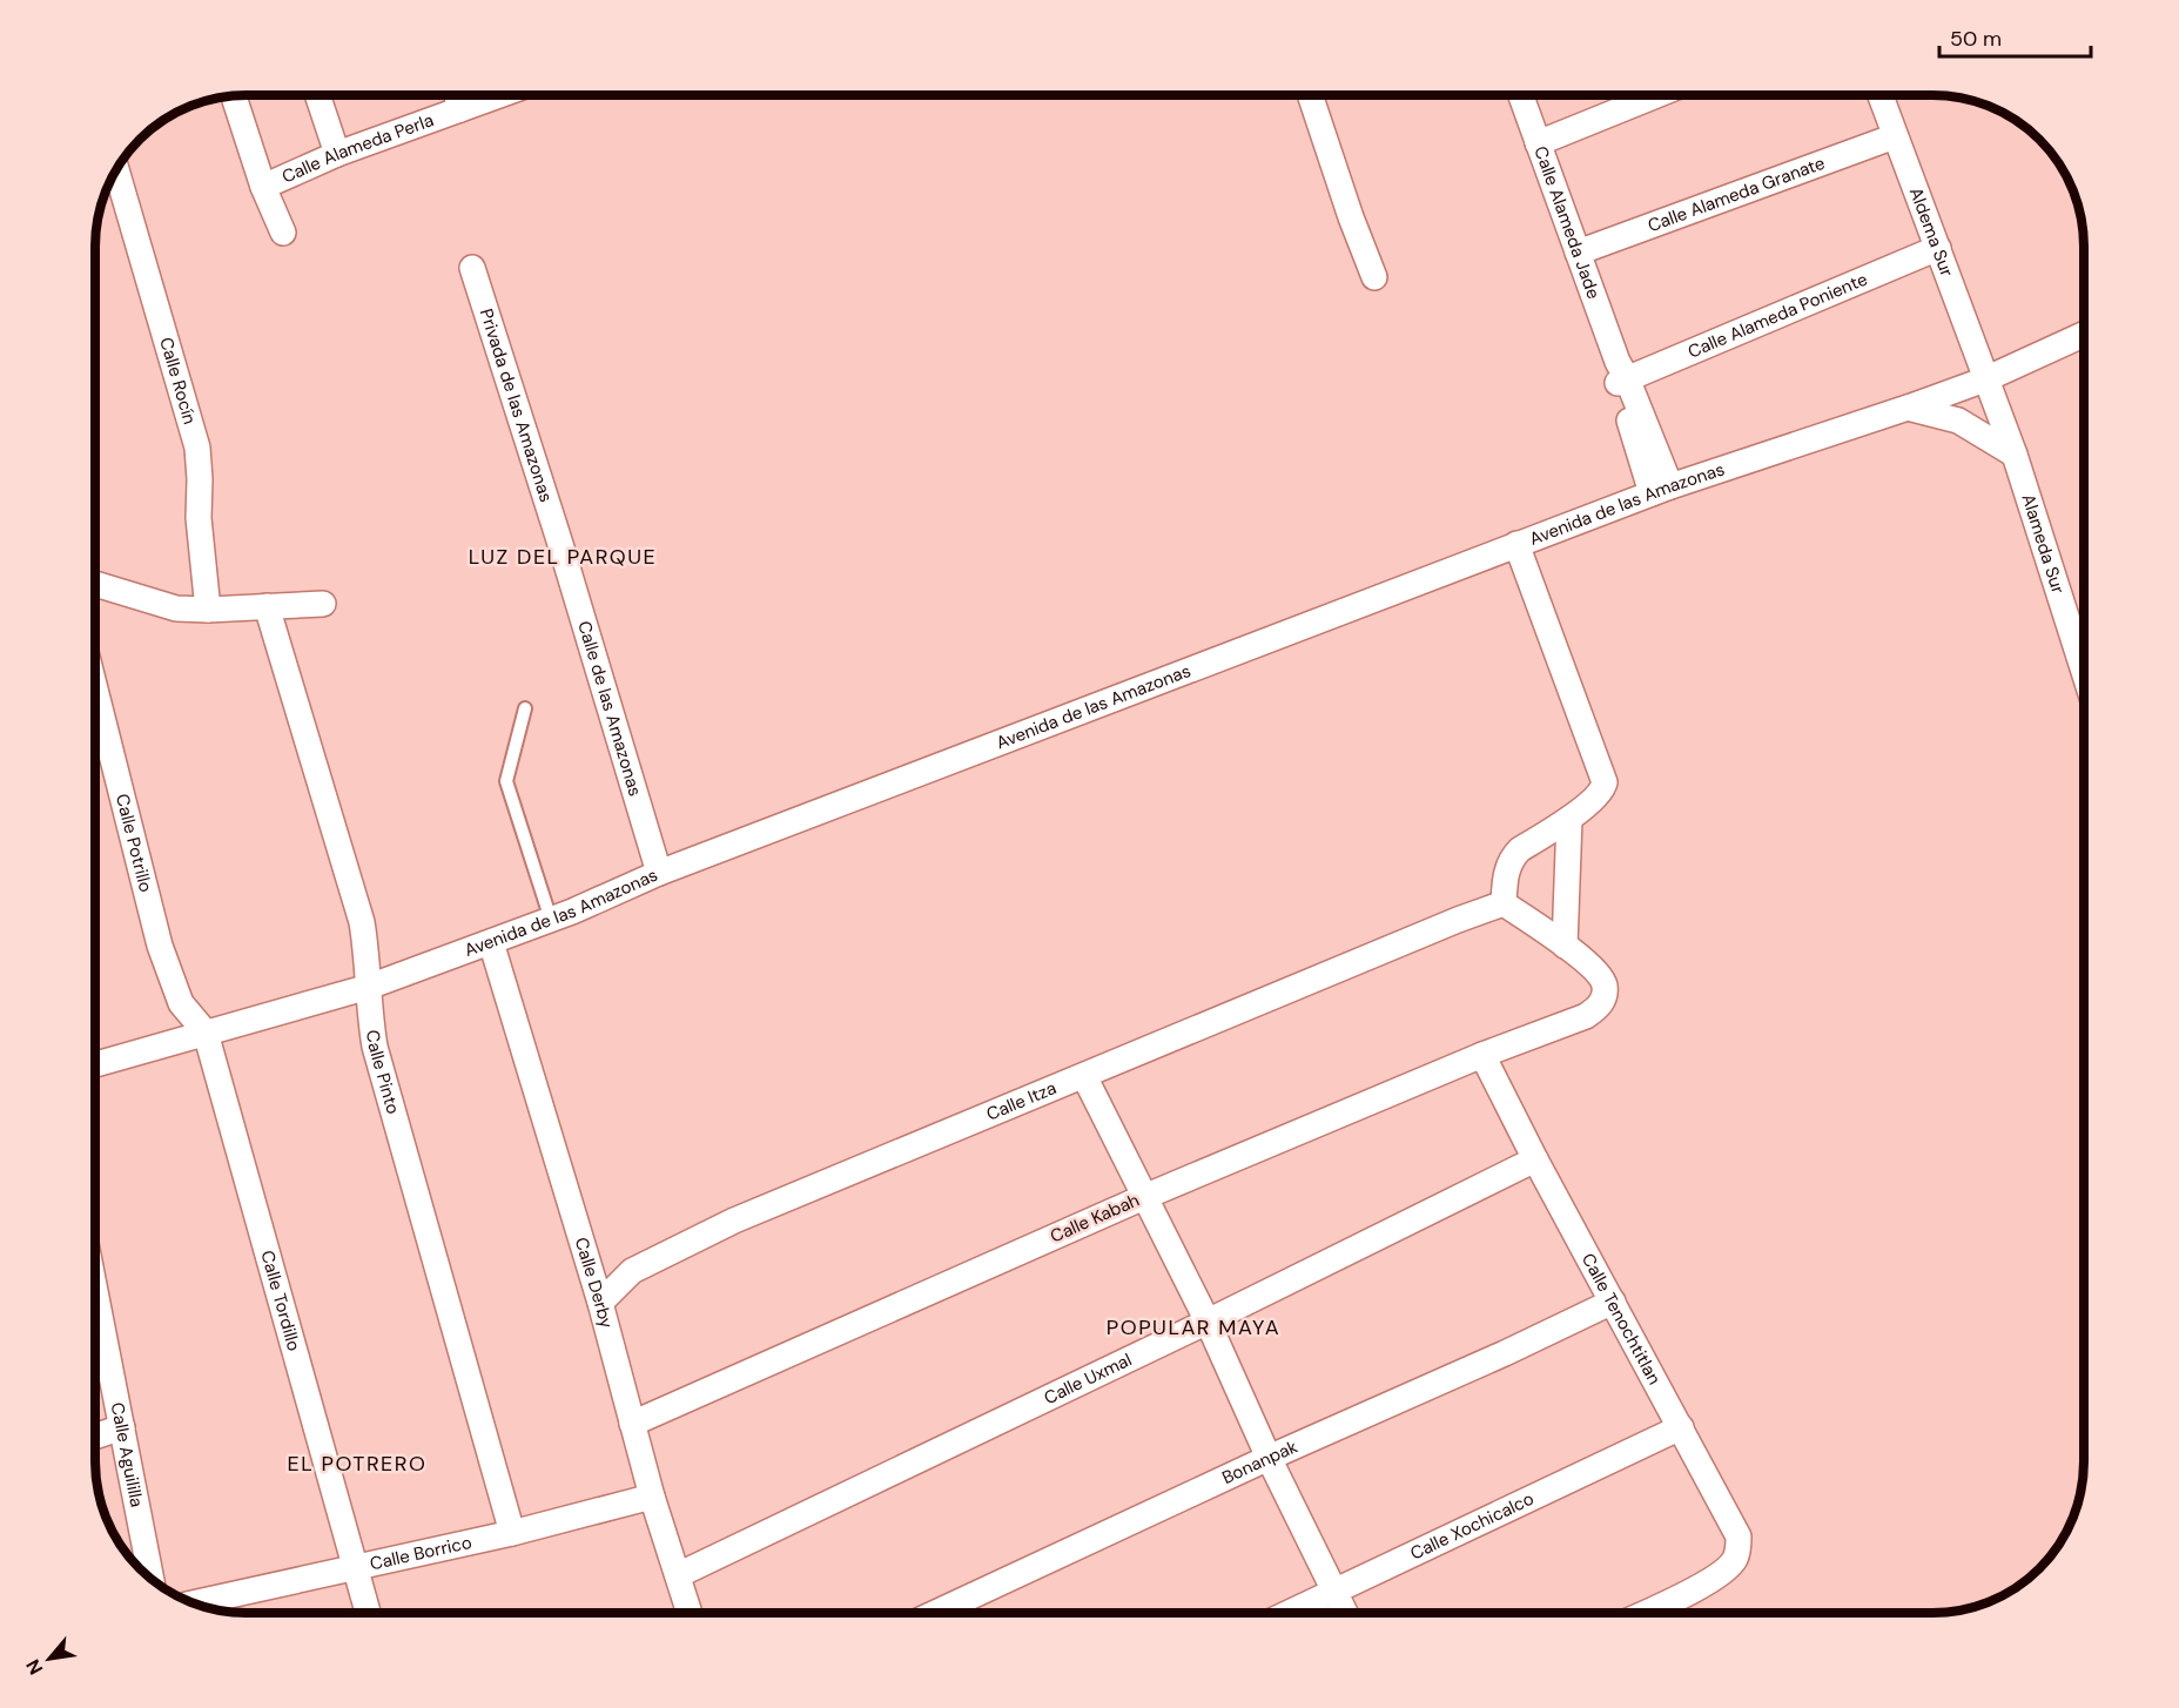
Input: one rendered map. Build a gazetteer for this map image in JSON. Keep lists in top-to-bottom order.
{
  "streets": {
    "street": [
      "Calle Alameda Perla",
      "Calle Alameda Granate",
      "Calle Alameda Jade",
      "Aldema Sur",
      "Calle Alameda Poniente",
      "Calle Rocín",
      "Privada de las Amazonas",
      "Avenida de las Amazonas",
      "Alameda Sur",
      "Calle de las Amazonas",
      "Calle Potrillo",
      "Calle Pinto",
      "Calle Itza",
      "Calle Kabah",
      "Calle Derby",
      "Calle Tordillo",
      "Calle Tenochtitlan",
      "Calle Uxmal",
      "Calle Aguililla",
      "Bonanpak",
      "Calle Xochicalco",
      "Calle Borrico"
    ]
  },
  "crossings": [
    ["Calle Alameda Granate", "Calle Alameda Jade"],
    ["Calle Alameda Granate", "Aldema Sur"],
    ["Calle Alameda Jade", "Calle Alameda Poniente"],
    ["Calle Alameda Jade", "Avenida de las Amazonas"],
    ["Aldema Sur", "Calle Alameda Poniente"],
    ["Aldema Sur", "Avenida de las Amazonas"],
    ["Aldema Sur", "Alameda Sur"],
    ["Privada de las Amazonas", "Calle de las Amazonas"],
    ["Avenida de las Amazonas", "Alameda Sur"],
    ["Avenida de las Amazonas", "Calle de las Amazonas"],
    ["Avenida de las Amazonas", "Calle Potrillo"],
    ["Avenida de las Amazonas", "Calle Pinto"],
    ["Avenida de las Amazonas", "Calle Derby"],
    ["Avenida de las Amazonas", "Calle Tordillo"],
    ["Calle Potrillo", "Calle Tordillo"],
    ["Calle Pinto", "Calle Borrico"],
    ["Calle Itza", "Calle Kabah"],
    ["Calle Itza", "Calle Derby"],
    ["Calle Kabah", "Calle Derby"],
    ["Calle Kabah", "Calle Tenochtitlan"],
    ["Calle Derby", "Calle Uxmal"],
    ["Calle Derby", "Calle Borrico"],
    ["Calle Tordillo", "Calle Borrico"],
    ["Calle Tenochtitlan", "Calle Uxmal"],
    ["Calle Tenochtitlan", "Bonanpak"],
    ["Calle Tenochtitlan", "Calle Xochicalco"]
  ],
  "districts": ["LUZ DEL PARQUE", "POPULAR MAYA", "EL POTRERO"],
  "scale_bar": "50 m",
  "north": "bottom left"
}
